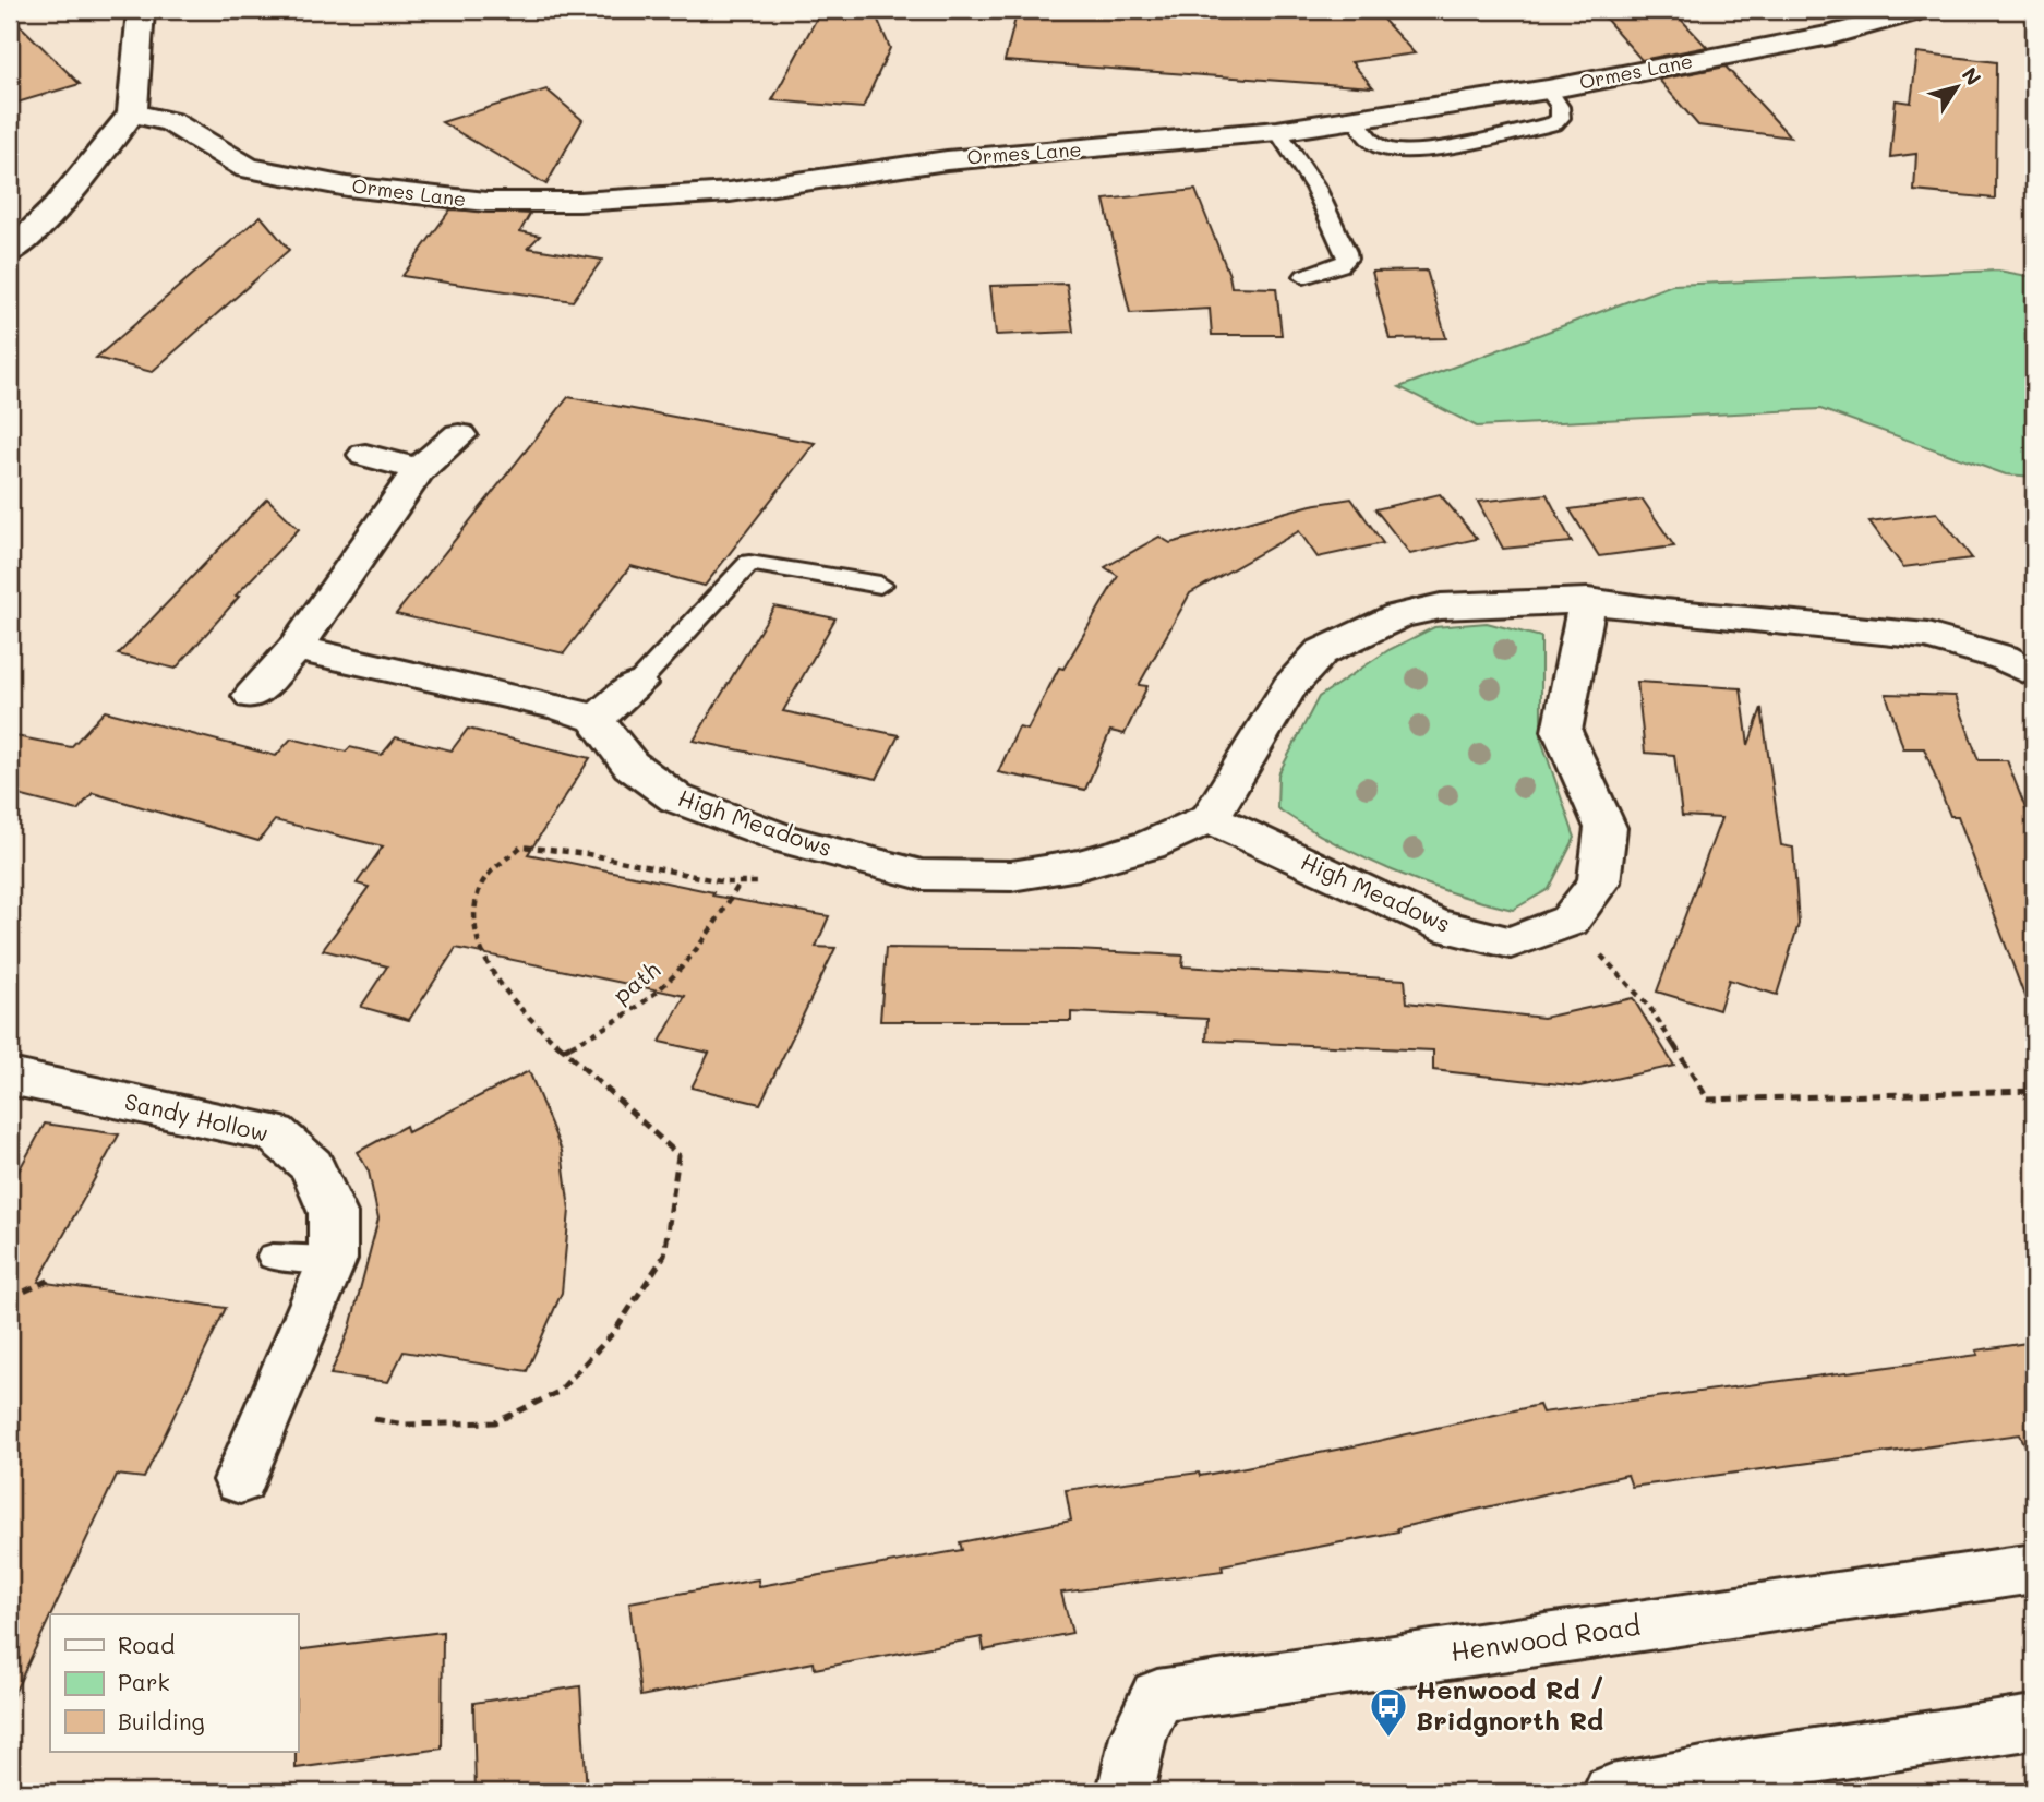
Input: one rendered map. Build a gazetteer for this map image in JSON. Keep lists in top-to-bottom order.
{
  "streets": {
    "street": [
      "Ormes Lane",
      "High Meadows",
      "Sandy Hollow",
      "Henwood Road"
    ],
    "path": ["path"]
  },
  "places": {
    "bus stop": ["Henwood Rd / Bridgnorth Rd"]
  },
  "legend": ["Road", "Park", "Building"],
  "north": "top right"
}
